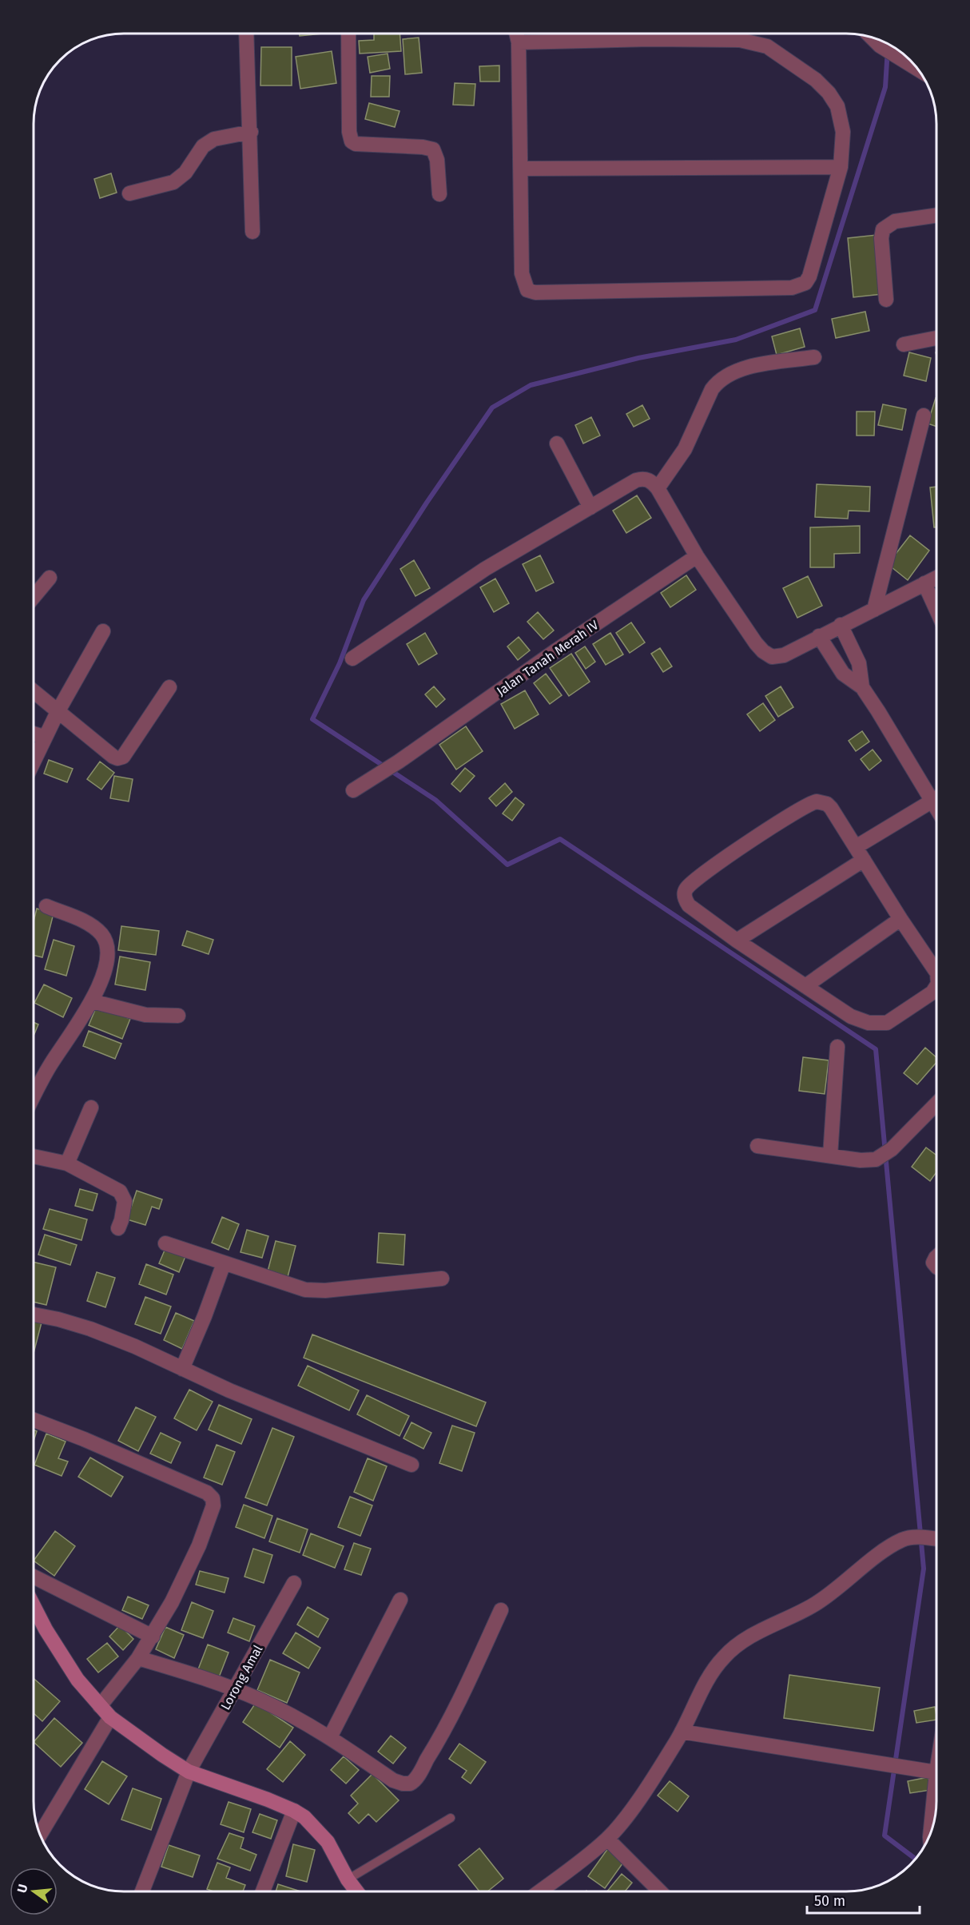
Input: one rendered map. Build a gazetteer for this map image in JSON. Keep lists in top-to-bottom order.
{
  "streets": {
    "street": ["Jalan Tanah Merah IV", "Lorong Amal"]
  },
  "scale_bar": "50 m",
  "north": "left"
}
